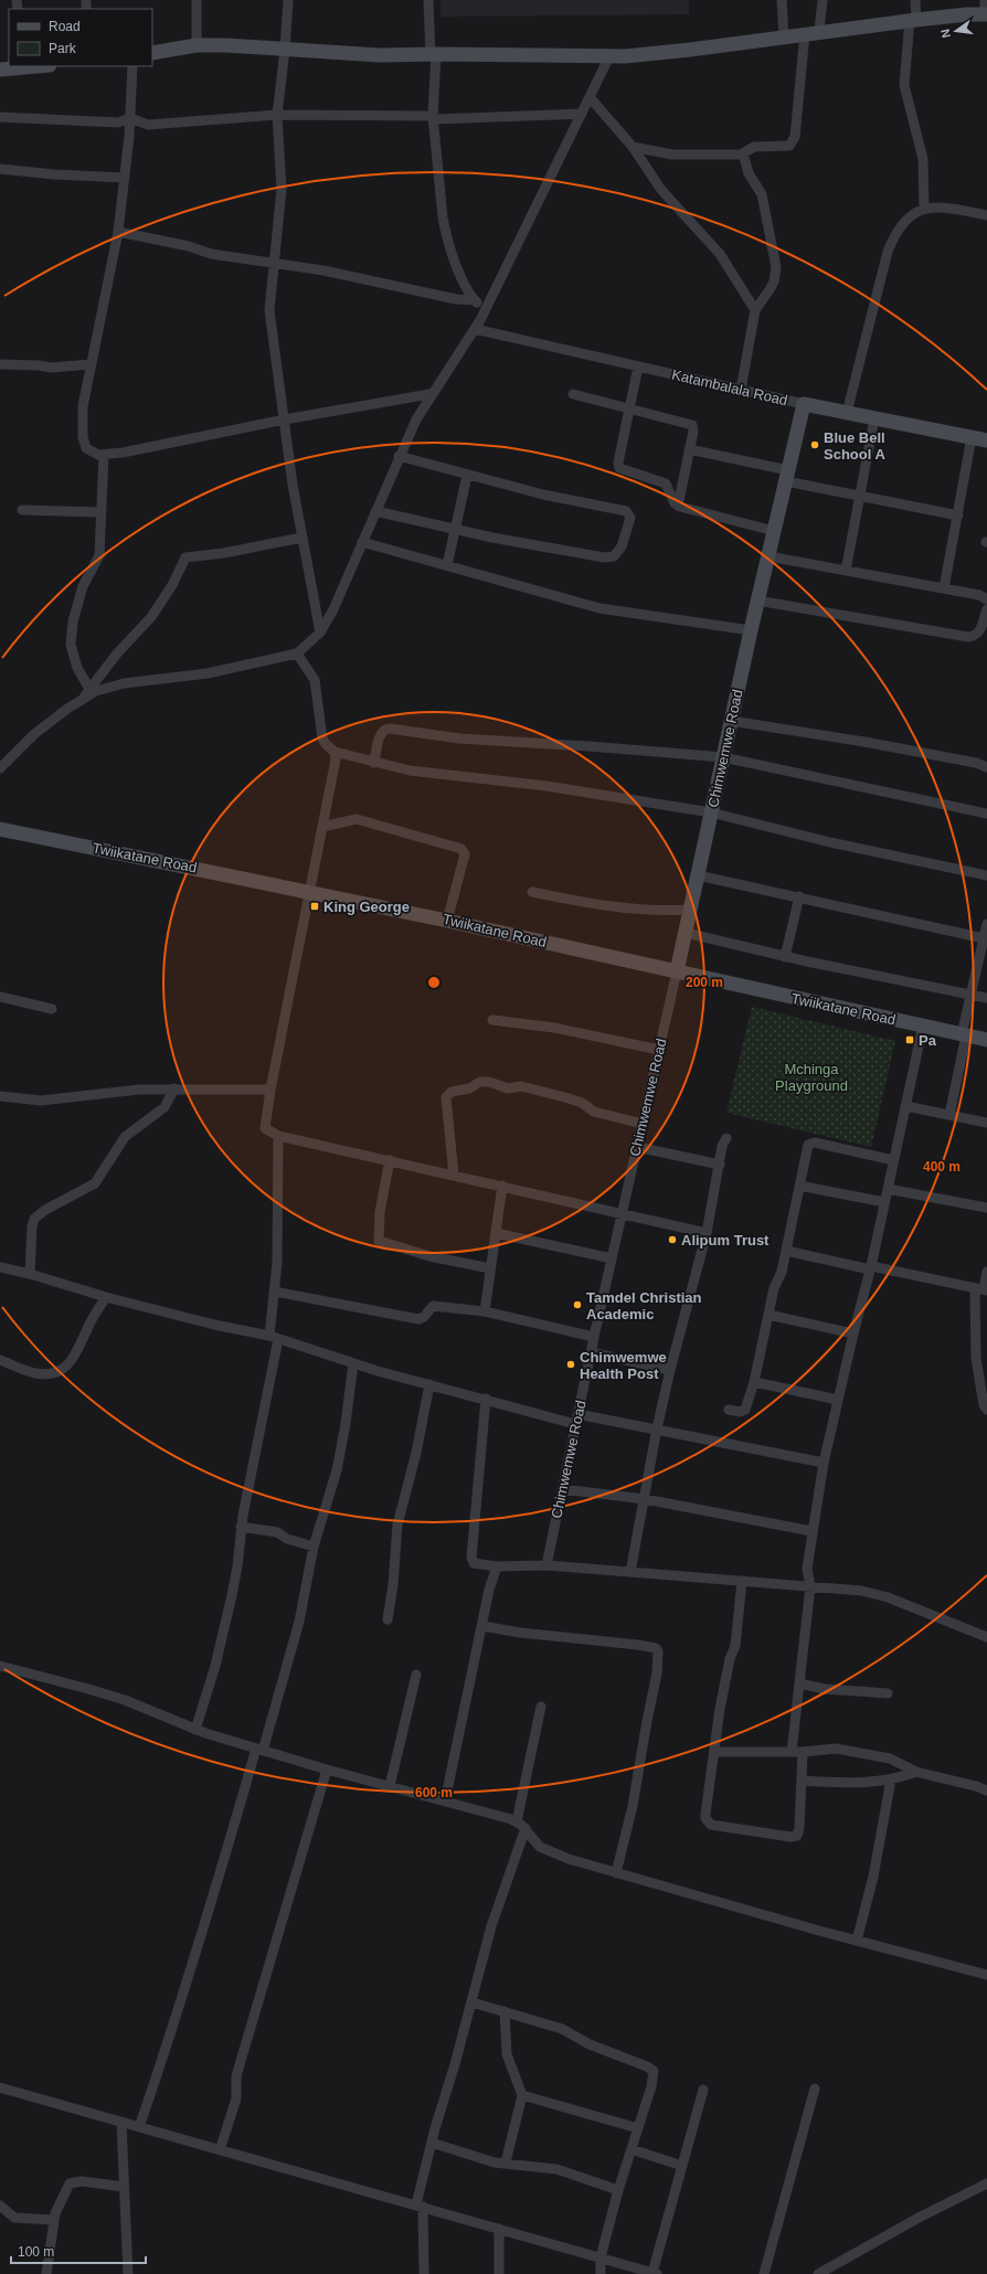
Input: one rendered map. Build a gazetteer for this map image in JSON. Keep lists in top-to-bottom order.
{
  "streets": {
    "street": ["Katambalala Road", "Chimwemwe Road", "Twiikatane Road"]
  },
  "crossings": [
    ["Katambalala Road", "Chimwemwe Road"],
    ["Chimwemwe Road", "Twiikatane Road"]
  ],
  "parks": ["Mchinga Playground"],
  "places": {
    "other": [
      "Blue Bell School A",
      "Alipum Trust",
      "Tamdel Christian Academic",
      "Chimwemwe Health Post"
    ],
    "transit": ["King George", "Pa"]
  },
  "legend": ["Road", "Park"],
  "scale_bar": "100 m",
  "north": "left",
  "rings": ["200 m", "400 m", "600 m"]
}
